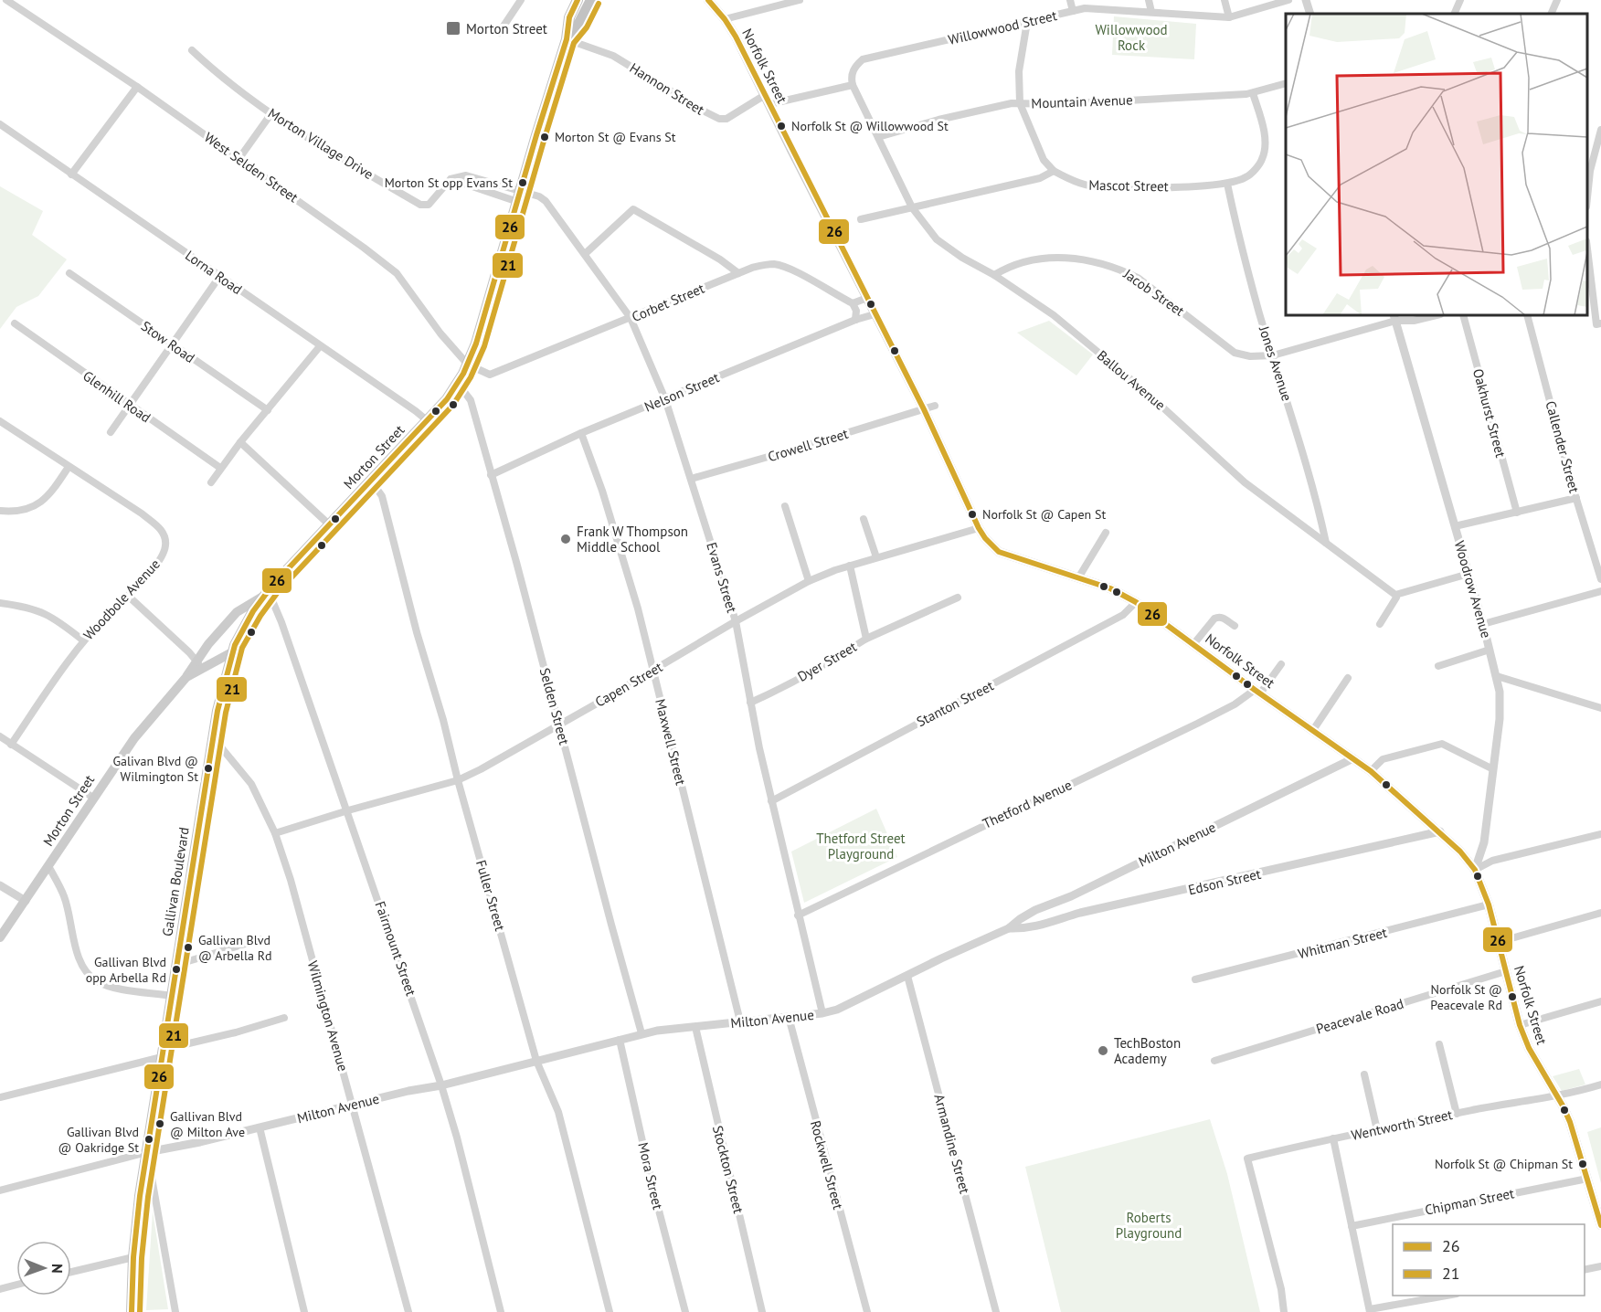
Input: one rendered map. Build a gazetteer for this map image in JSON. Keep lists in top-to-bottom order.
{
  "streets": {
    "highway": ["Morton Street", "Gallivan Boulevard"],
    "main road": ["Norfolk Street"],
    "street": [
      "Willowwood Street",
      "Hannon Street",
      "Mountain Avenue",
      "Morton Village Drive",
      "West Selden Street",
      "Mascot Street",
      "Lorna Road",
      "Jacob Street",
      "Corbet Street",
      "Stow Road",
      "Jones Avenue",
      "Ballou Avenue",
      "Nelson Street",
      "Glenhill Road",
      "Oakhurst Street",
      "Crowell Street",
      "Callender Street",
      "Evans Street",
      "Woodrow Avenue",
      "Woodbole Avenue",
      "Dyer Street",
      "Capen Street",
      "Stanton Street",
      "Selden Street",
      "Maxwell Street",
      "Thetford Avenue",
      "Milton Avenue",
      "Edson Street",
      "Fuller Street",
      "Whitman Street",
      "Fairmount Street",
      "Wilmington Avenue",
      "Peacevale Road",
      "Wentworth Street",
      "Armandine Street",
      "Rockwell Street",
      "Stockton Street",
      "Mora Street",
      "Chipman Street"
    ]
  },
  "crossings": [
    ["Willowwood Street", "Ballou Avenue"],
    ["Norfolk Street", "Hannon Street"],
    ["Norfolk Street", "Nelson Street"],
    ["Norfolk Street", "Crowell Street"],
    ["Norfolk Street", "Woodrow Avenue"],
    ["Norfolk Street", "Capen Street"],
    ["Norfolk Street", "Stanton Street"],
    ["Norfolk Street", "Thetford Avenue"],
    ["Norfolk Street", "Milton Avenue"],
    ["Norfolk Street", "Edson Street"],
    ["Norfolk Street", "Whitman Street"],
    ["Norfolk Street", "Peacevale Road"],
    ["Norfolk Street", "Wentworth Street"],
    ["Norfolk Street", "Chipman Street"],
    ["Hannon Street", "Morton Street"],
    ["Mountain Avenue", "Mascot Street"],
    ["Mountain Avenue", "Ballou Avenue"],
    ["West Selden Street", "Corbet Street"],
    ["West Selden Street", "Morton Street"],
    ["Mascot Street", "Jones Avenue"],
    ["Lorna Road", "Morton Street"],
    ["Jacob Street", "Jones Avenue"],
    ["Jacob Street", "Ballou Avenue"],
    ["Jacob Street", "Woodrow Avenue"],
    ["Corbet Street", "Morton Street"],
    ["Corbet Street", "Evans Street"],
    ["Jones Avenue", "Ballou Avenue"],
    ["Nelson Street", "Evans Street"],
    ["Nelson Street", "Selden Street"],
    ["Nelson Street", "Maxwell Street"],
    ["Crowell Street", "Evans Street"],
    ["Morton Street", "Evans Street"],
    ["Morton Street", "Selden Street"],
    ["Morton Street", "Gallivan Boulevard"],
    ["Morton Street", "Fuller Street"],
    ["Morton Street", "Fairmount Street"],
    ["Evans Street", "Dyer Street"],
    ["Evans Street", "Capen Street"],
    ["Evans Street", "Stanton Street"],
    ["Evans Street", "Thetford Avenue"],
    ["Evans Street", "Milton Avenue"],
    ["Dyer Street", "Capen Street"],
    ["Capen Street", "Selden Street"],
    ["Capen Street", "Maxwell Street"],
    ["Capen Street", "Fuller Street"],
    ["Capen Street", "Fairmount Street"],
    ["Capen Street", "Wilmington Avenue"],
    ["Selden Street", "Milton Avenue"],
    ["Maxwell Street", "Milton Avenue"],
    ["Milton Avenue", "Gallivan Boulevard"],
    ["Milton Avenue", "Edson Street"],
    ["Milton Avenue", "Fuller Street"],
    ["Milton Avenue", "Fairmount Street"],
    ["Milton Avenue", "Wilmington Avenue"],
    ["Milton Avenue", "Armandine Street"],
    ["Milton Avenue", "Rockwell Street"],
    ["Milton Avenue", "Stockton Street"],
    ["Milton Avenue", "Mora Street"],
    ["Gallivan Boulevard", "Wilmington Avenue"]
  ],
  "parks": ["Willowwood Rock", "Thetford Street Playground", "Roberts Playground"],
  "places": {
    "transit": ["Morton Street"],
    "other": [
      "Norfolk St @ Willowwood St",
      "Morton St @ Evans St",
      "Morton St opp Evans St",
      "Norfolk St @ Capen St",
      "Frank W Thompson Middle School",
      "Galivan Blvd @ Wilmington St",
      "Gallivan Blvd @ Arbella Rd",
      "Gallivan Blvd opp Arbella Rd",
      "Norfolk St @ Peacevale Rd",
      "TechBoston Academy",
      "Gallivan Blvd @ Milton Ave",
      "Gallivan Blvd @ Oakridge St",
      "Norfolk St @ Chipman St"
    ]
  },
  "lines": ["transit line 26", "transit line 21"],
  "legend": ["26", "21"],
  "north": "right"
}
